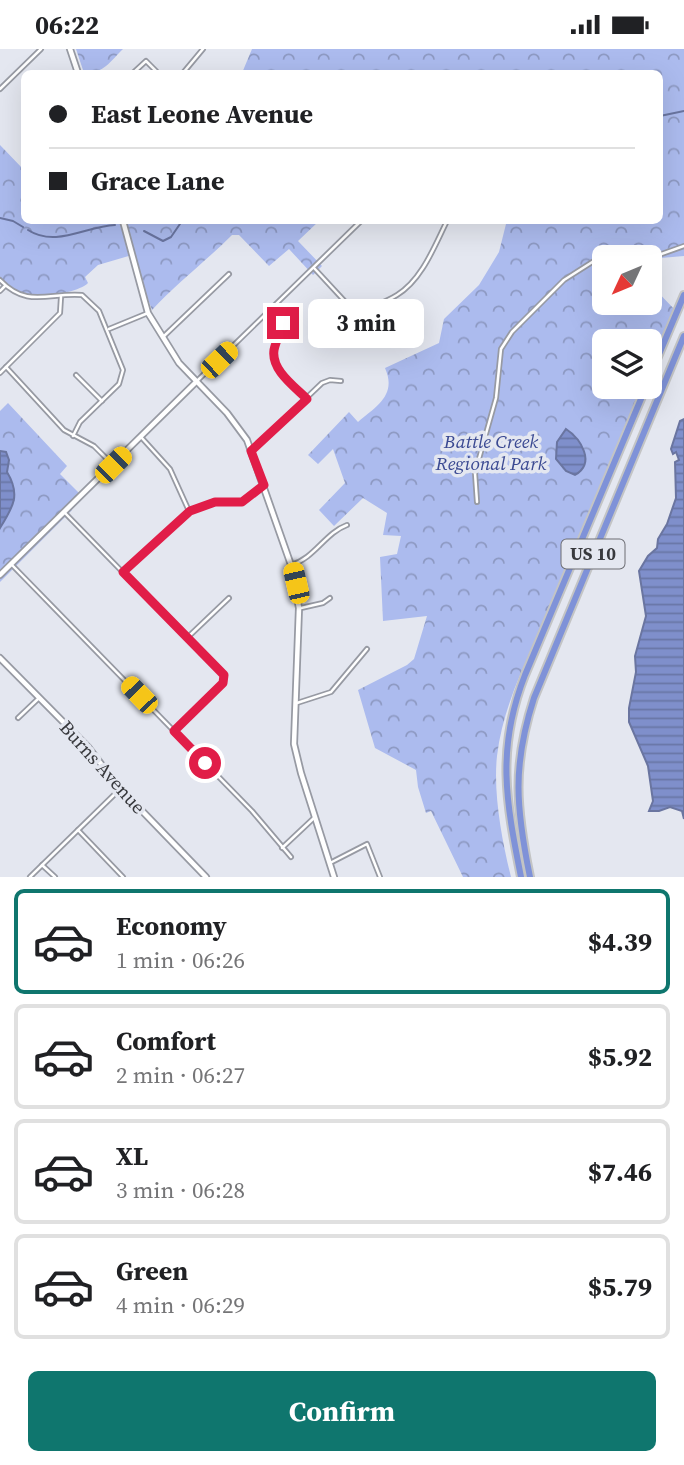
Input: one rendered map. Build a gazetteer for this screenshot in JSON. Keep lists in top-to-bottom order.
{
  "streets": {
    "highway": ["US 10"],
    "street": ["Burns Avenue"]
  },
  "parks": ["Battle Creek Regional Park"],
  "north": "bottom left",
  "page": {
    "status": "06:22",
    "banner": ["East Leone Avenue", "Grace Lane"],
    "bubble": "3 min",
    "list": [
      {
        "name": "Economy",
        "note": "1 min · 06:26",
        "value": "$4.39"
      },
      {
        "name": "Comfort",
        "note": "2 min · 06:27",
        "value": "$5.92"
      },
      {
        "name": "XL",
        "note": "3 min · 06:28",
        "value": "$7.46"
      },
      {
        "name": "Green",
        "note": "4 min · 06:29",
        "value": "$5.79"
      }
    ],
    "buttons": "Confirm"
  }
}
